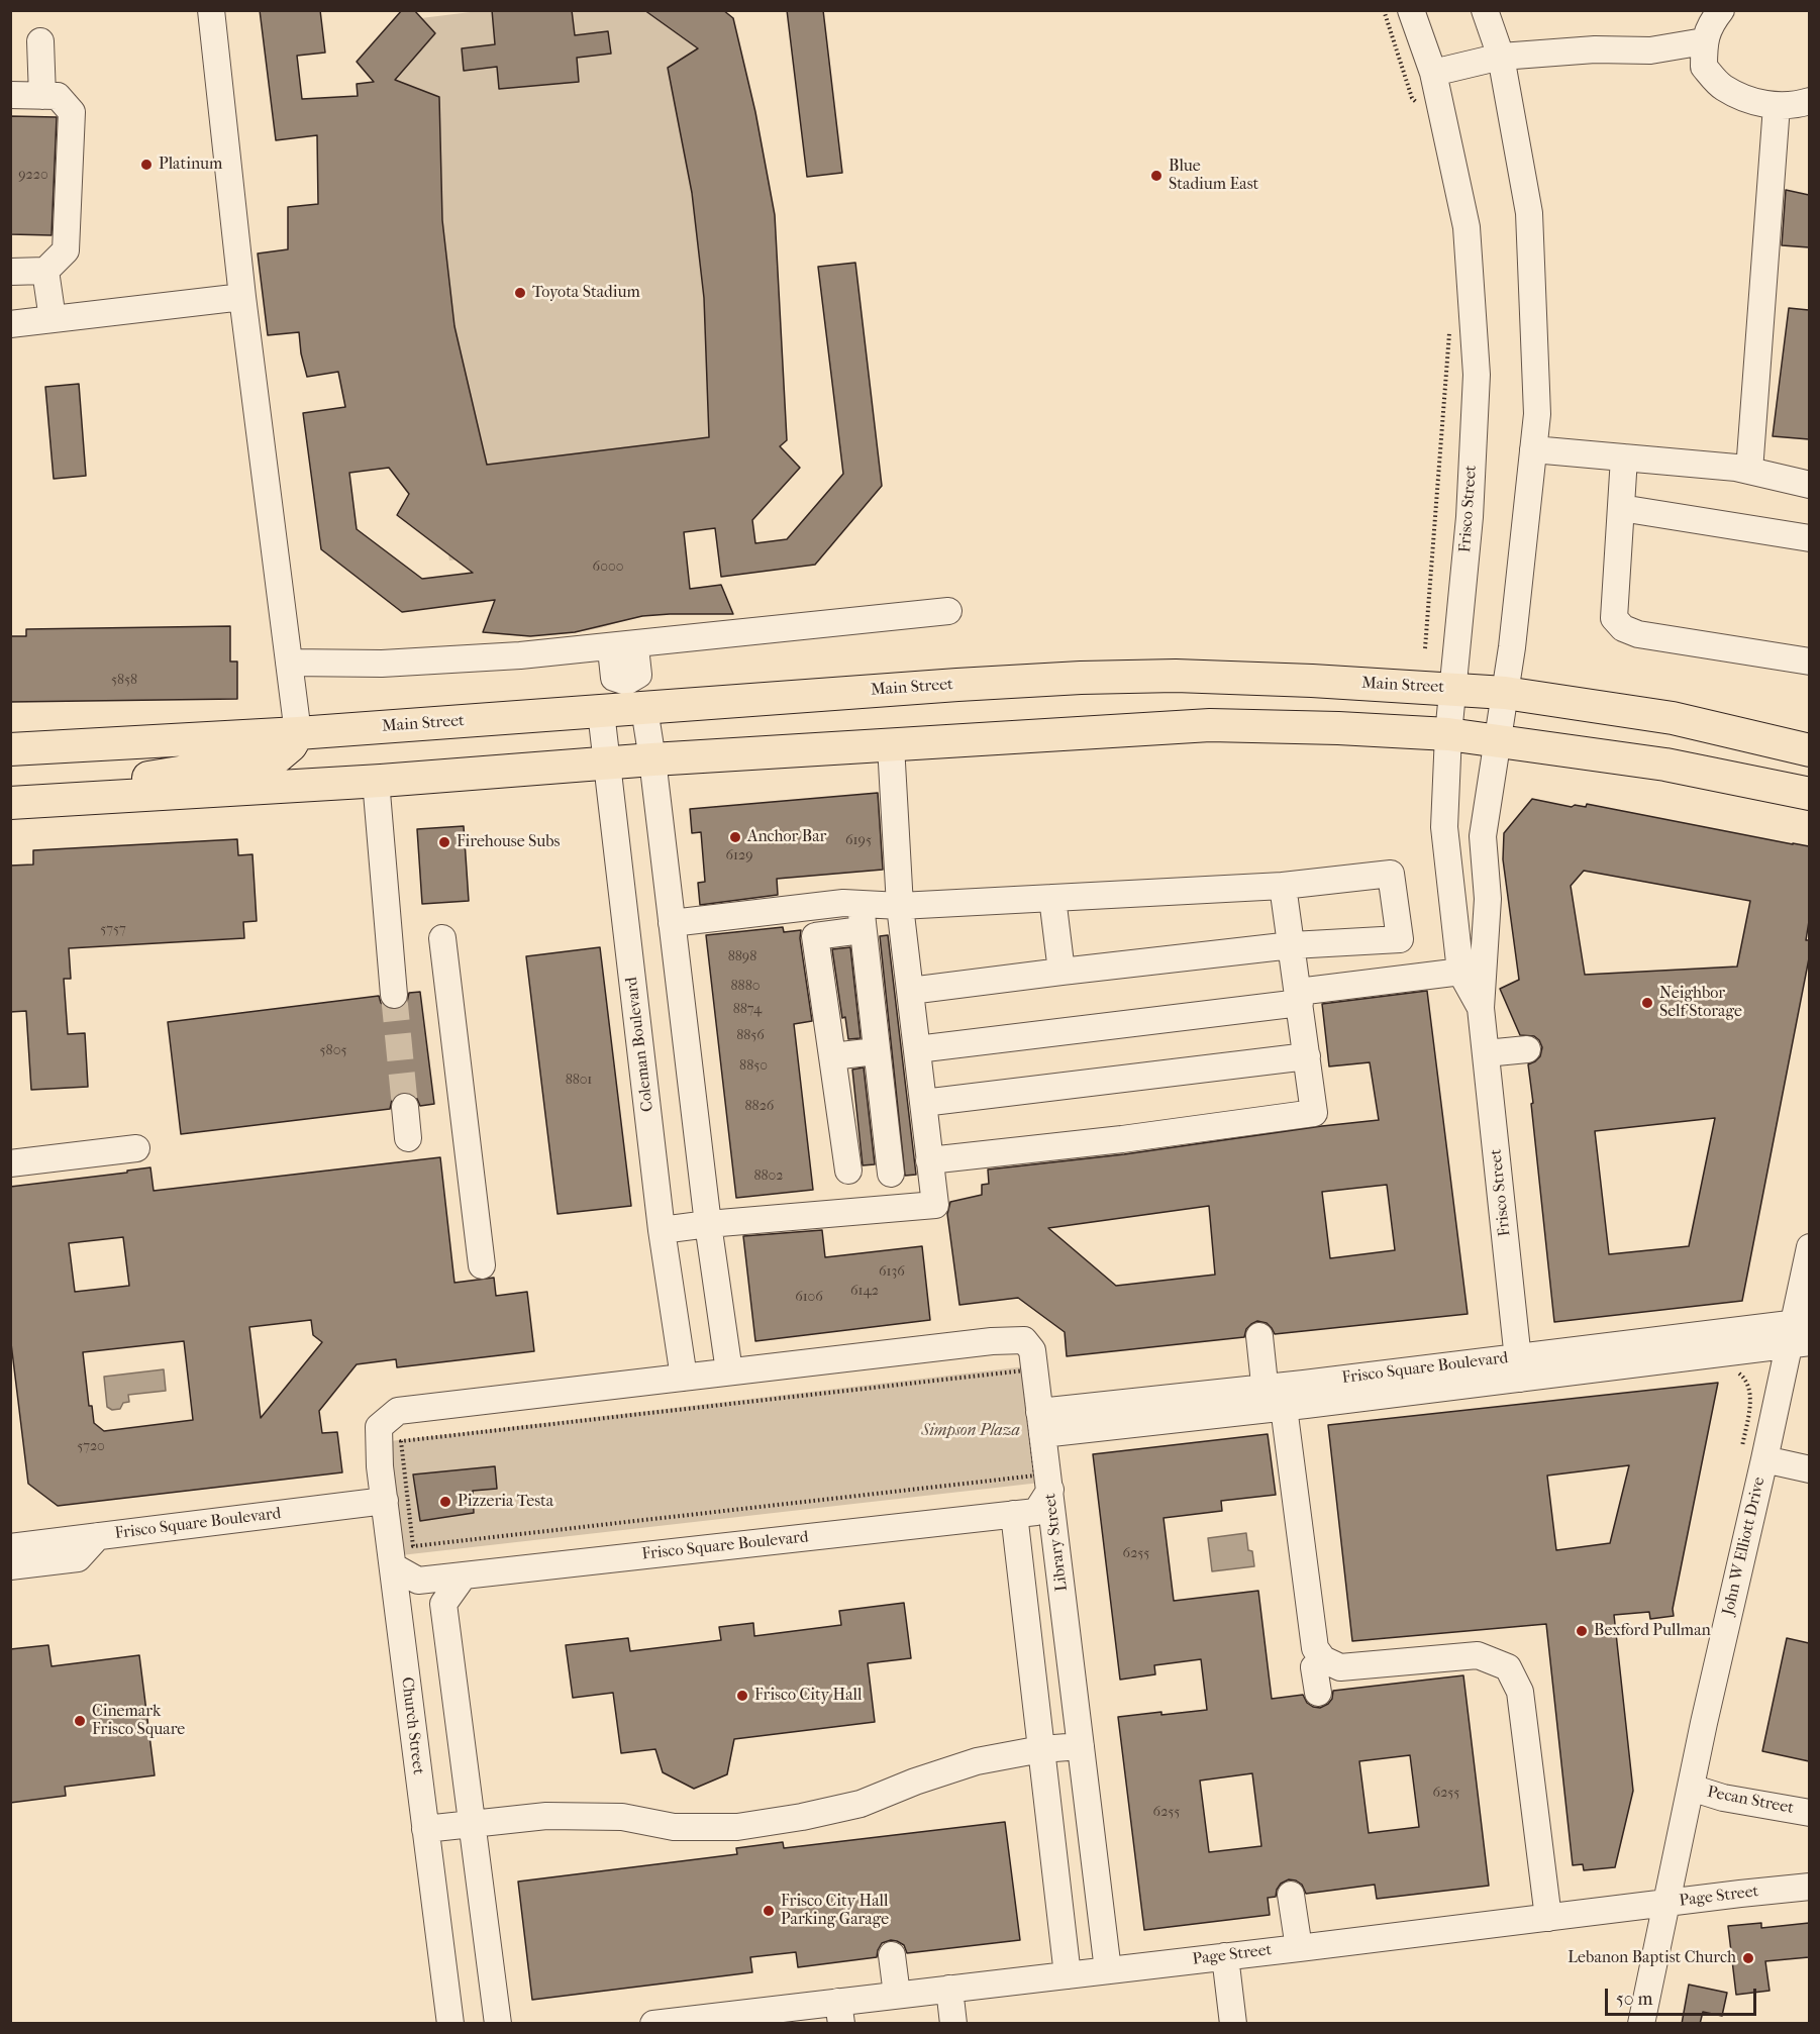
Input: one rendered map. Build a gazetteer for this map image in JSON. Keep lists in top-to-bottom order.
{
  "streets": {
    "main road": ["Main Street"],
    "street": [
      "Frisco Street",
      "Coleman Boulevard",
      "Frisco Square Boulevard",
      "Library Street",
      "John W Elliott Drive",
      "Church Street",
      "Pecan Street",
      "Page Street"
    ]
  },
  "crossings": [
    ["Frisco Street", "Main Street"],
    ["Frisco Street", "Frisco Square Boulevard"],
    ["Main Street", "Coleman Boulevard"],
    ["Coleman Boulevard", "Church Street"],
    ["Frisco Square Boulevard", "Library Street"],
    ["Frisco Square Boulevard", "John W Elliott Drive"],
    ["Frisco Square Boulevard", "Church Street"],
    ["Library Street", "Page Street"],
    ["John W Elliott Drive", "Pecan Street"],
    ["John W Elliott Drive", "Page Street"]
  ],
  "parks": ["Simpson Plaza"],
  "places": [
    "Platinum",
    "Blue Stadium East",
    "Toyota Stadium",
    "Anchor Bar",
    "Firehouse Subs",
    "Neighbor Self Storage",
    "Pizzeria Testa",
    "Bexford Pullman",
    "Frisco City Hall",
    "Cinemark Frisco Square",
    "Frisco City Hall Parking Garage",
    "Lebanon Baptist Church"
  ],
  "house_numbers": [
    "9220",
    "6000",
    "5858",
    "6195",
    "6129",
    "5757",
    "8898",
    "8880",
    "8874",
    "8856",
    "5805",
    "8850",
    "8801",
    "8826",
    "8802",
    "6136",
    "6142",
    "6106",
    "5720",
    "6255",
    "6255",
    "6255"
  ],
  "scale_bar": "50 m"
}
